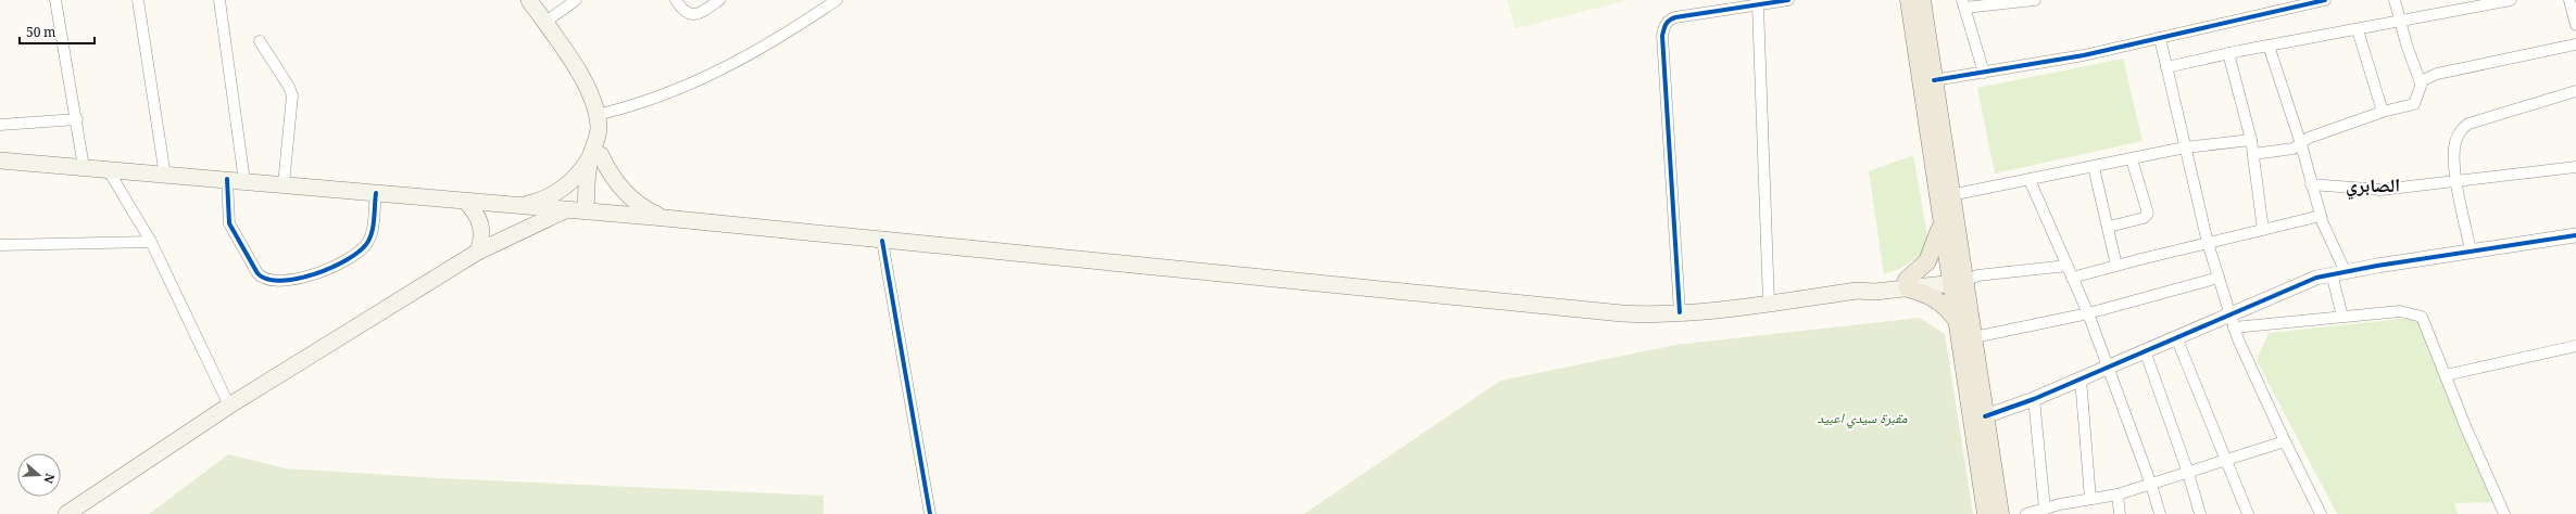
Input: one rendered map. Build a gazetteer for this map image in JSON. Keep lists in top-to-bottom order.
{
  "districts": ["الصابري"],
  "parks": ["مقبرة سيدي اعبيد"],
  "scale_bar": "50 m",
  "north": "right"
}
